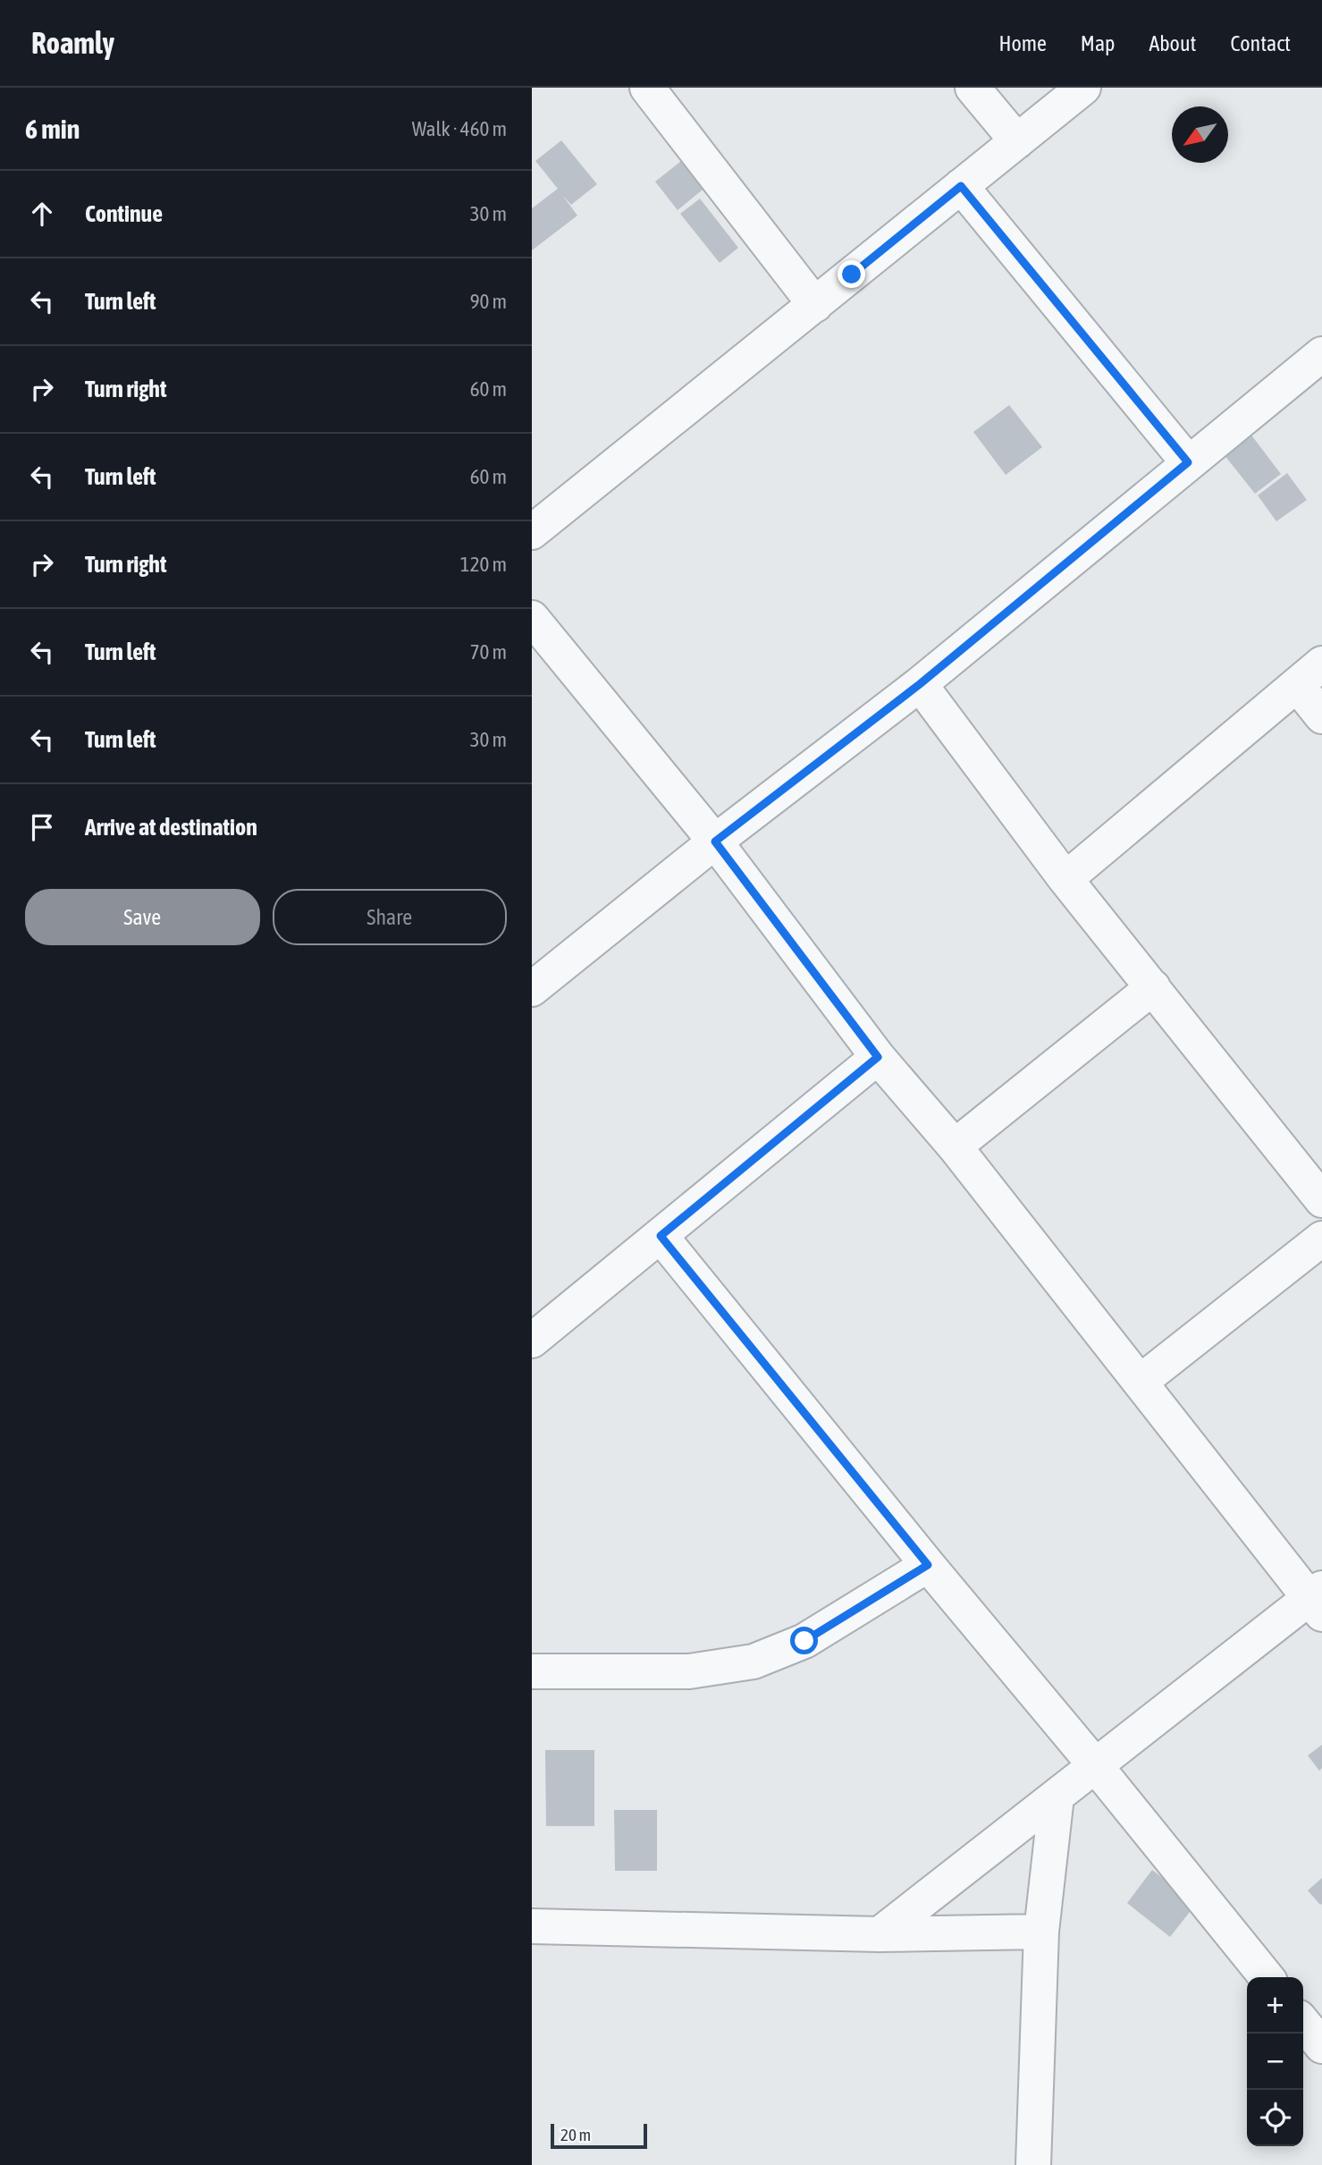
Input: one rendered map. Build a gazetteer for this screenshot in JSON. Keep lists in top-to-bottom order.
{
  "scale_bar": "20 m",
  "north": "bottom left",
  "page": {
    "header": "Roamly",
    "nav": [
      "Home",
      "Map",
      "About",
      "Contact"
    ],
    "heading": ["6 min", "Walk · 460 m"],
    "list": [
      ["Continue", "30 m"],
      ["Turn left", "90 m"],
      ["Turn right", "60 m"],
      ["Turn left", "60 m"],
      ["Turn right", "120 m"],
      ["Turn left", "70 m"],
      ["Turn left", "30 m"],
      "Arrive at destination"
    ],
    "buttons": ["Save", "Share"],
    "map_buttons": ["+", "−"],
    "scale": "20 m"
  }
}
